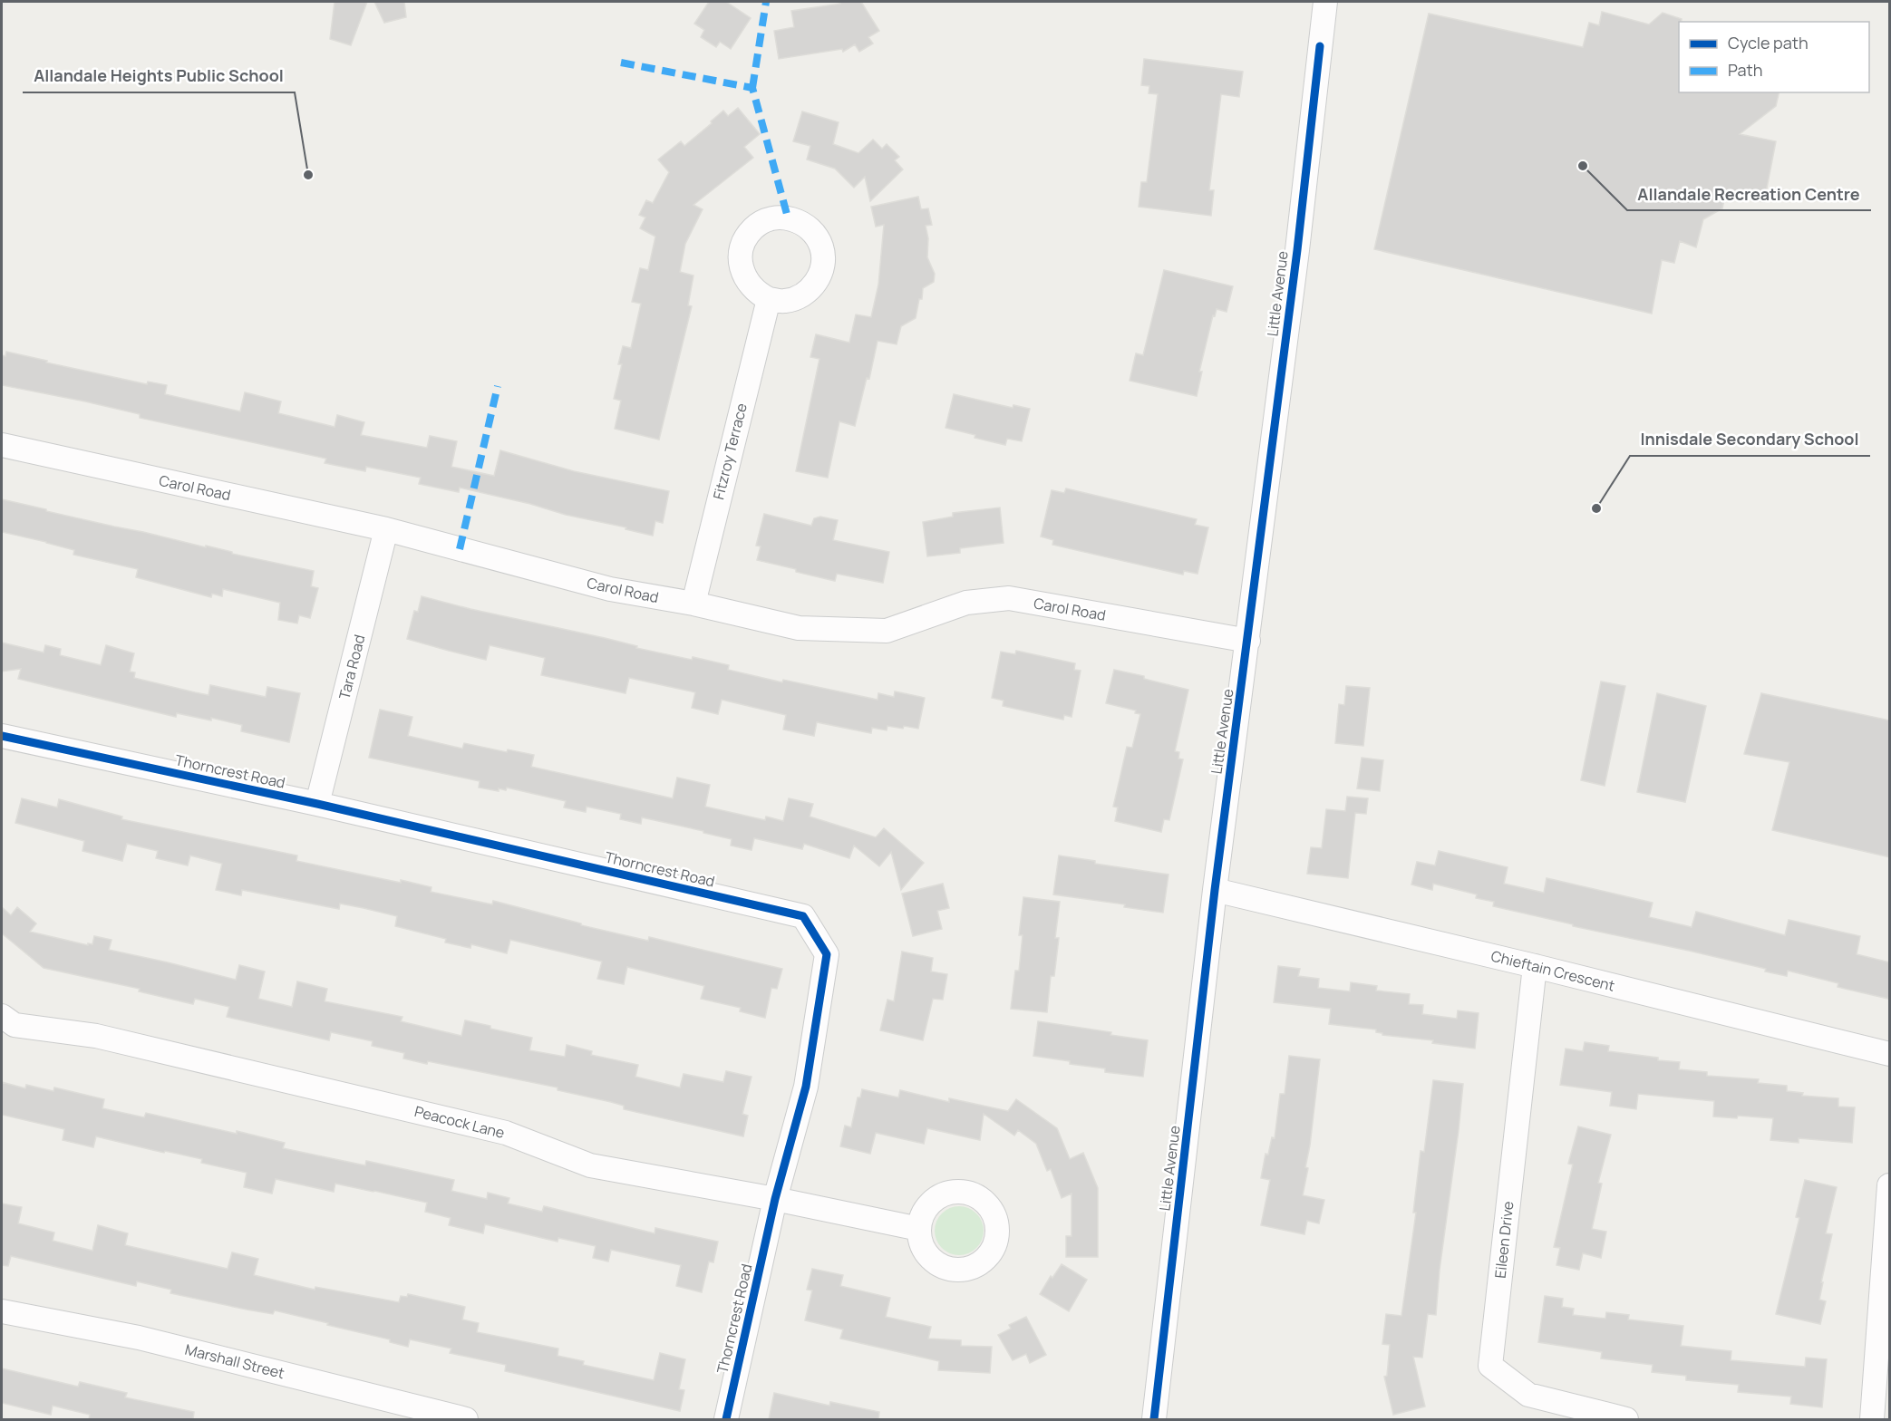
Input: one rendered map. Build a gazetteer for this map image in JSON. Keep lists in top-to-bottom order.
{
  "streets": {
    "street": [
      "Little Avenue",
      "Fitzroy Terrace",
      "Carol Road",
      "Tara Road",
      "Thorncrest Road",
      "Chieftain Crescent",
      "Peacock Lane",
      "Eileen Drive",
      "Marshall Street"
    ]
  },
  "crossings": [
    ["Little Avenue", "Carol Road"],
    ["Little Avenue", "Chieftain Crescent"],
    ["Fitzroy Terrace", "Carol Road"],
    ["Carol Road", "Tara Road"],
    ["Tara Road", "Thorncrest Road"],
    ["Thorncrest Road", "Peacock Lane"],
    ["Chieftain Crescent", "Eileen Drive"]
  ],
  "places": ["Allandale Recreation Centre", "Allandale Heights Public School", "Innisdale Secondary School"],
  "legend": ["Cycle path", "Path"]
}
